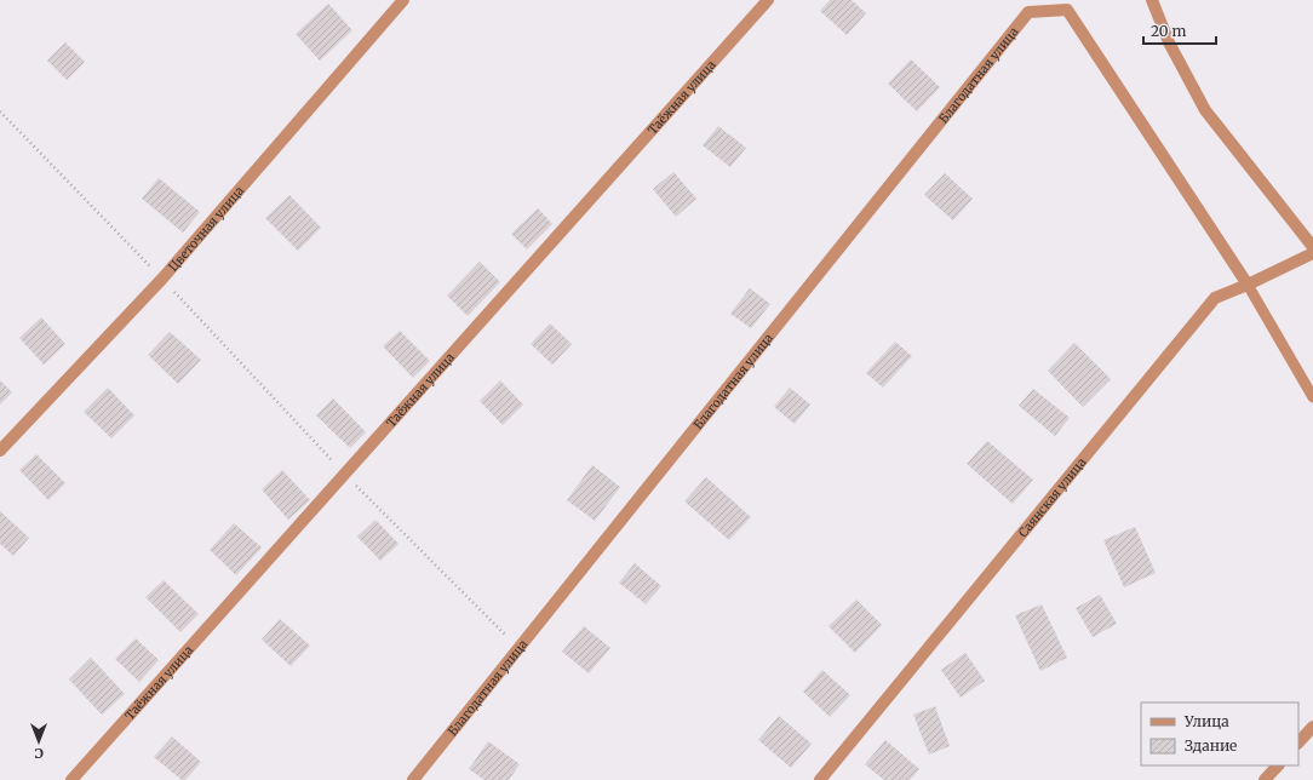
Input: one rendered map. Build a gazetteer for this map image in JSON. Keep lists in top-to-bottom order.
{
  "streets": {
    "street": [
      "Благодатная улица",
      "Таёжная улица",
      "Цветочная улица",
      "Саянская улица"
    ]
  },
  "crossings": [
    ["Благодатная улица", "Саянская улица"]
  ],
  "legend": ["Улица", "Здание"],
  "scale_bar": "20 m",
  "north": "bottom"
}
